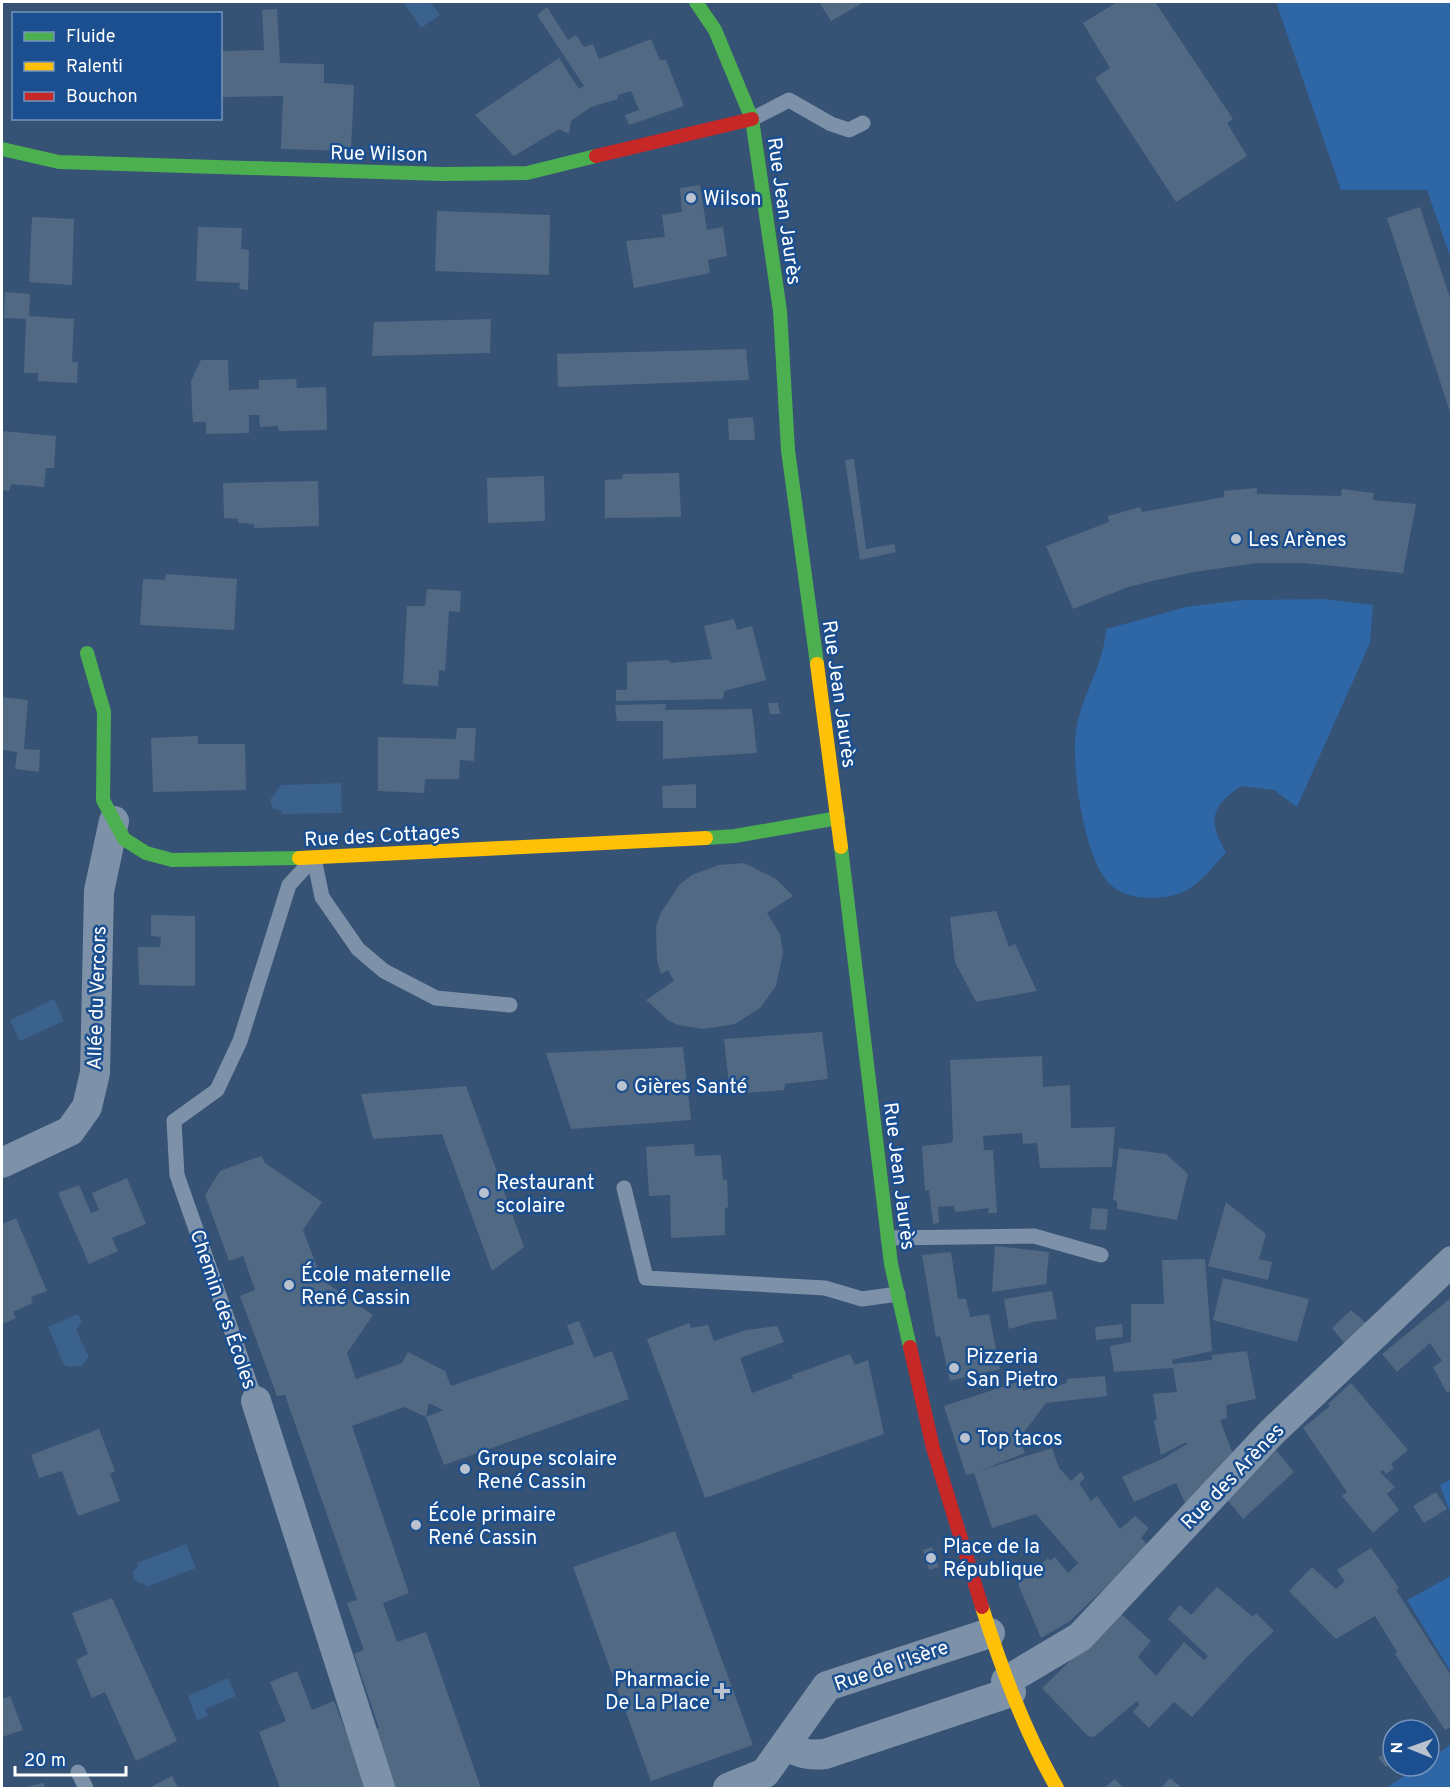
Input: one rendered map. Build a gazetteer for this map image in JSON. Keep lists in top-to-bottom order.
{
  "streets": {
    "main road": ["Rue Wilson", "Rue Jean Jaurès", "Rue des Cottages"],
    "street": [
      "Allée du Vercors",
      "Chemin des Écoles",
      "Rue des Arènes",
      "Rue de l'Isère"
    ]
  },
  "crossings": [
    ["Rue Wilson", "Rue Jean Jaurès"],
    ["Rue Jean Jaurès", "Rue des Cottages"],
    ["Rue Jean Jaurès", "Rue des Arènes"],
    ["Rue Jean Jaurès", "Rue de l'Isère"],
    ["Rue des Cottages", "Allée du Vercors"],
    ["Rue des Cottages", "Chemin des Écoles"]
  ],
  "places": {
    "other": [
      "Wilson",
      "Les Arènes",
      "Gières Santé",
      "Restaurant scolaire",
      "École maternelle René Cassin",
      "Pizzeria San Pietro",
      "Top tacos",
      "Groupe scolaire René Cassin",
      "École primaire René Cassin",
      "Place de la République"
    ],
    "health": ["Pharmacie De La Place"]
  },
  "legend": ["Fluide", "Ralenti", "Bouchon"],
  "scale_bar": "20 m",
  "north": "left"
}
